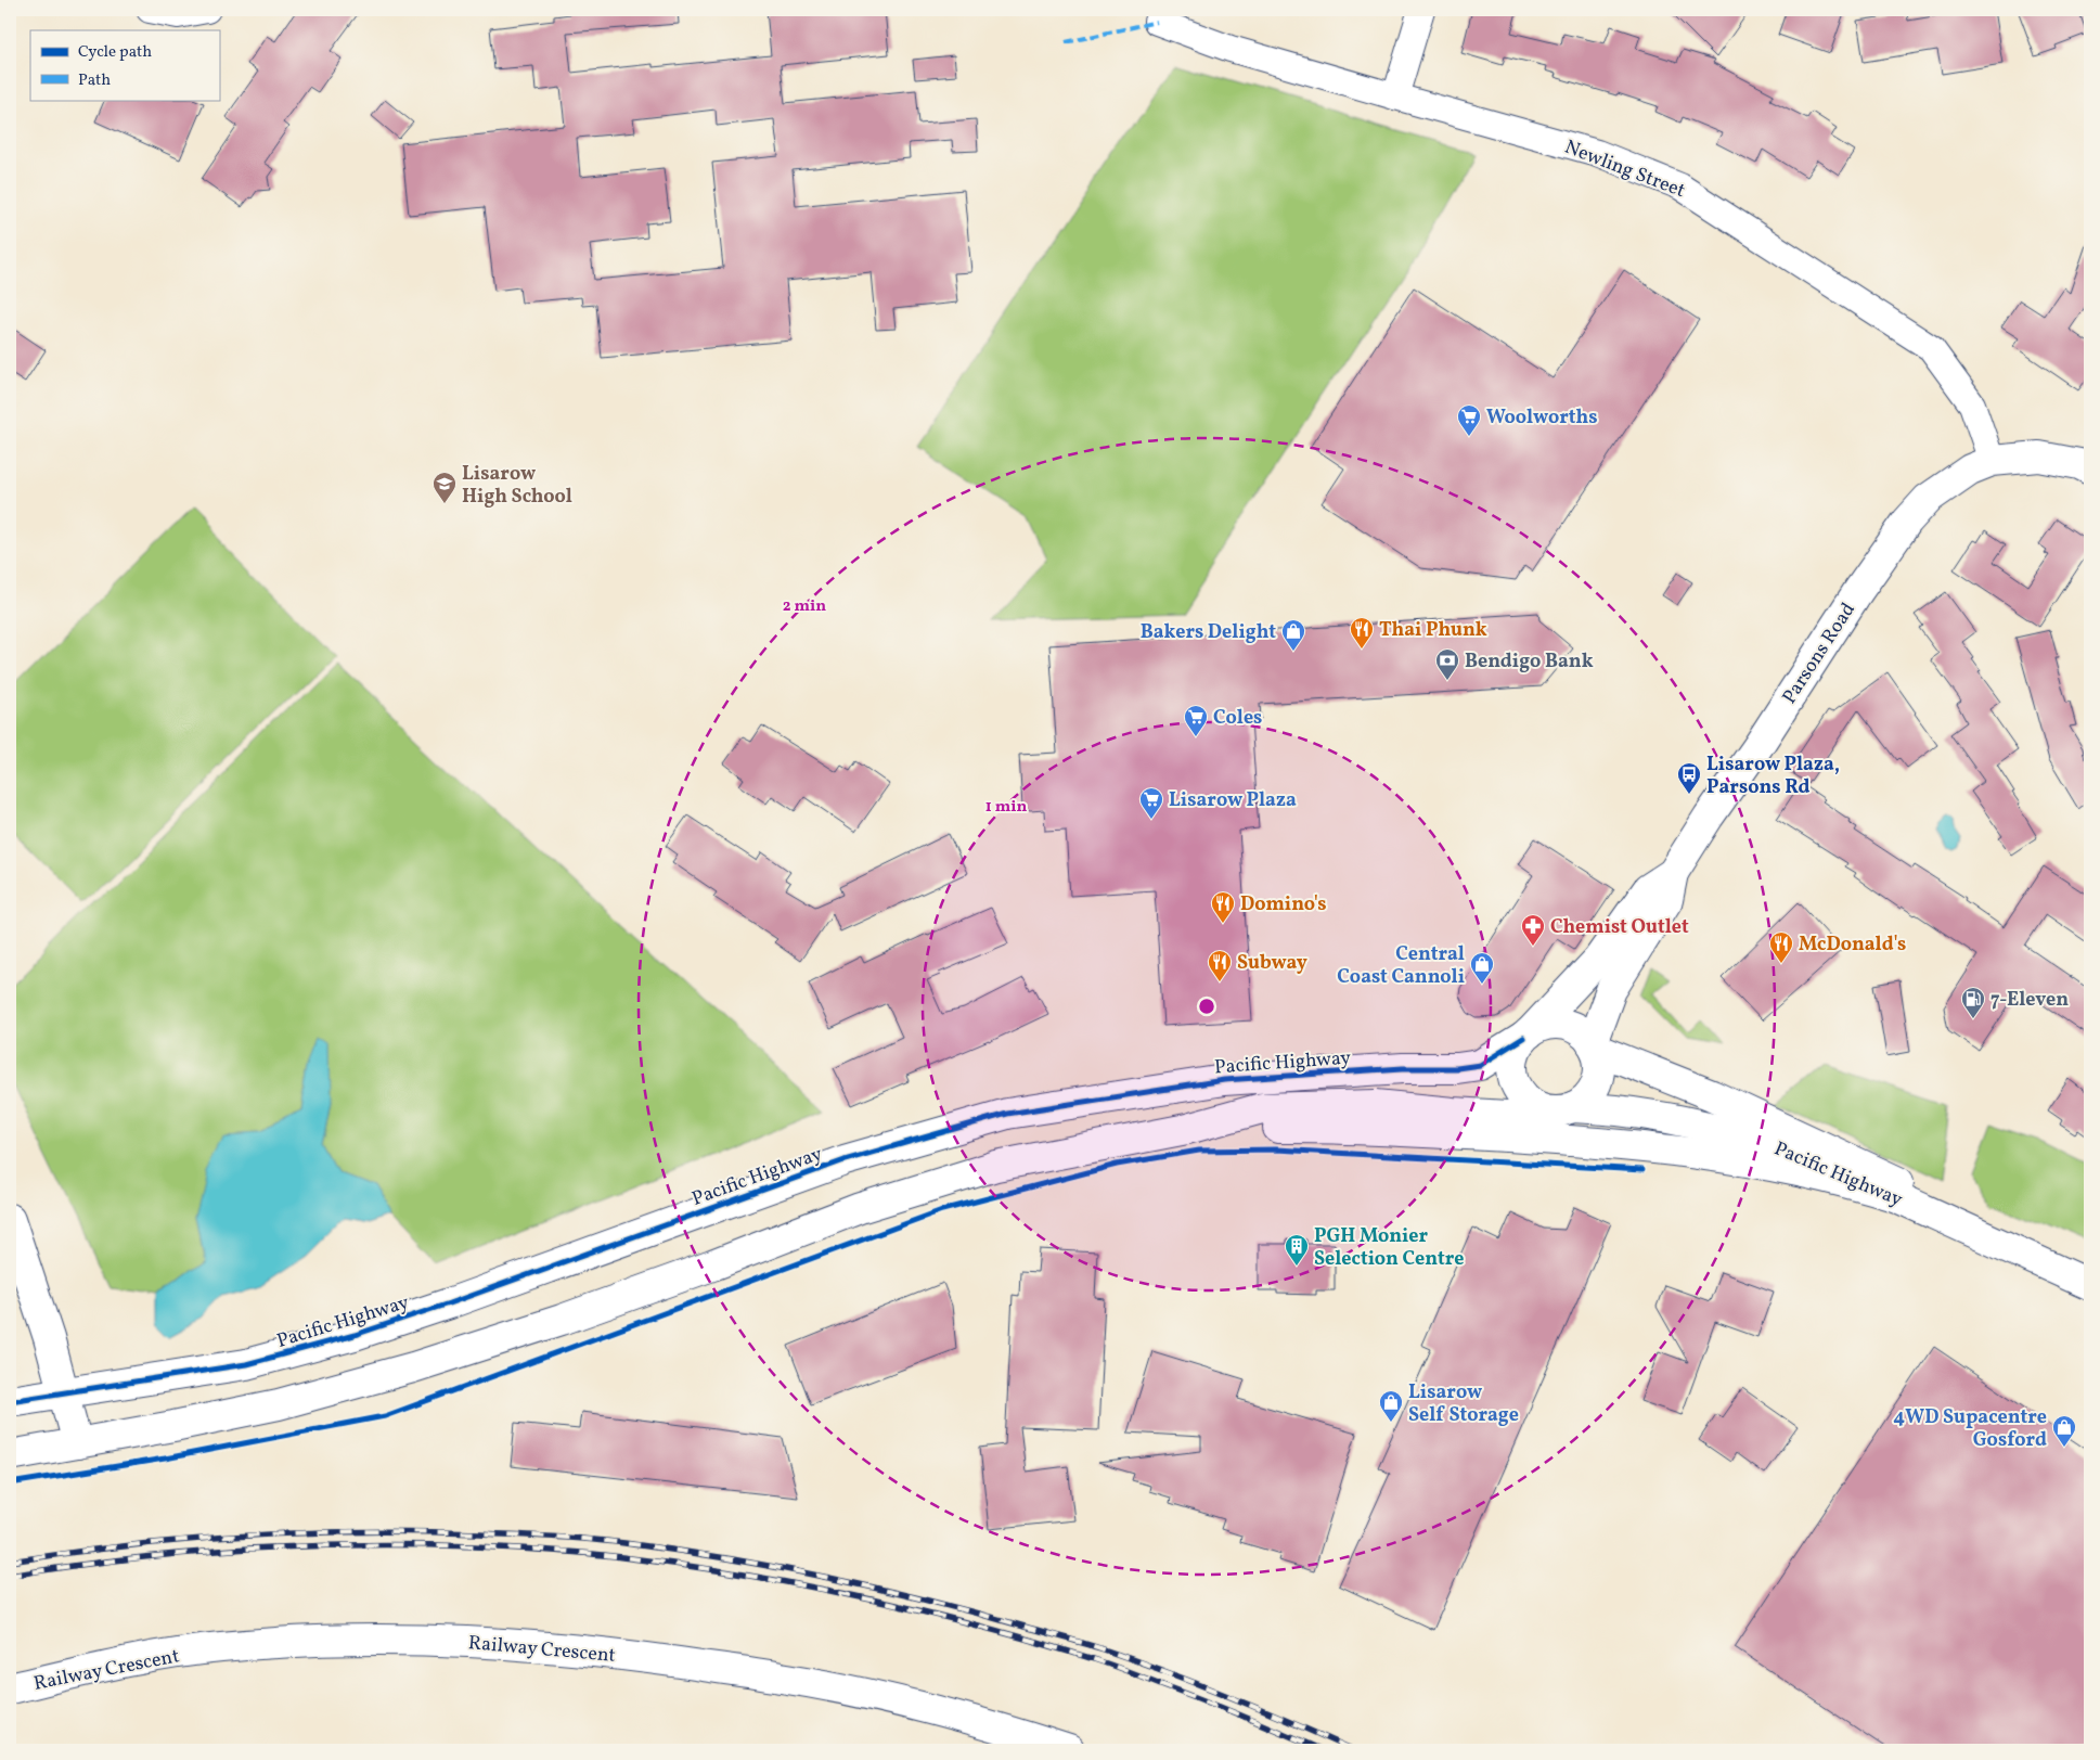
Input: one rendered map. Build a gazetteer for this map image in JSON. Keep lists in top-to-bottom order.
{
  "streets": {
    "main road": ["Parsons Road", "Pacific Highway", "Railway Crescent"],
    "street": ["Newling Street"]
  },
  "crossings": [
    ["Newling Street", "Parsons Road"],
    ["Parsons Road", "Pacific Highway"]
  ],
  "places": {
    "supermarket": ["Woolworths", "Coles", "Lisarow Plaza"],
    "school or university": ["Lisarow High School"],
    "restaurant": [
      "Thai Phunk",
      "Domino's",
      "McDonald's",
      "Subway"
    ],
    "shop": [
      "Bakers Delight",
      "Central Coast Cannoli",
      "Lisarow Self Storage",
      "4WD Supacentre Gosford"
    ],
    "bank": ["Bendigo Bank"],
    "bus stop": ["Lisarow Plaza, Parsons Rd"],
    "pharmacy": ["Chemist Outlet"],
    "fuel station": ["7-Eleven"],
    "building": ["PGH Monier Selection Centre"]
  },
  "legend": ["Cycle path", "Path"],
  "rings": ["2 min", "1 min"]
}
